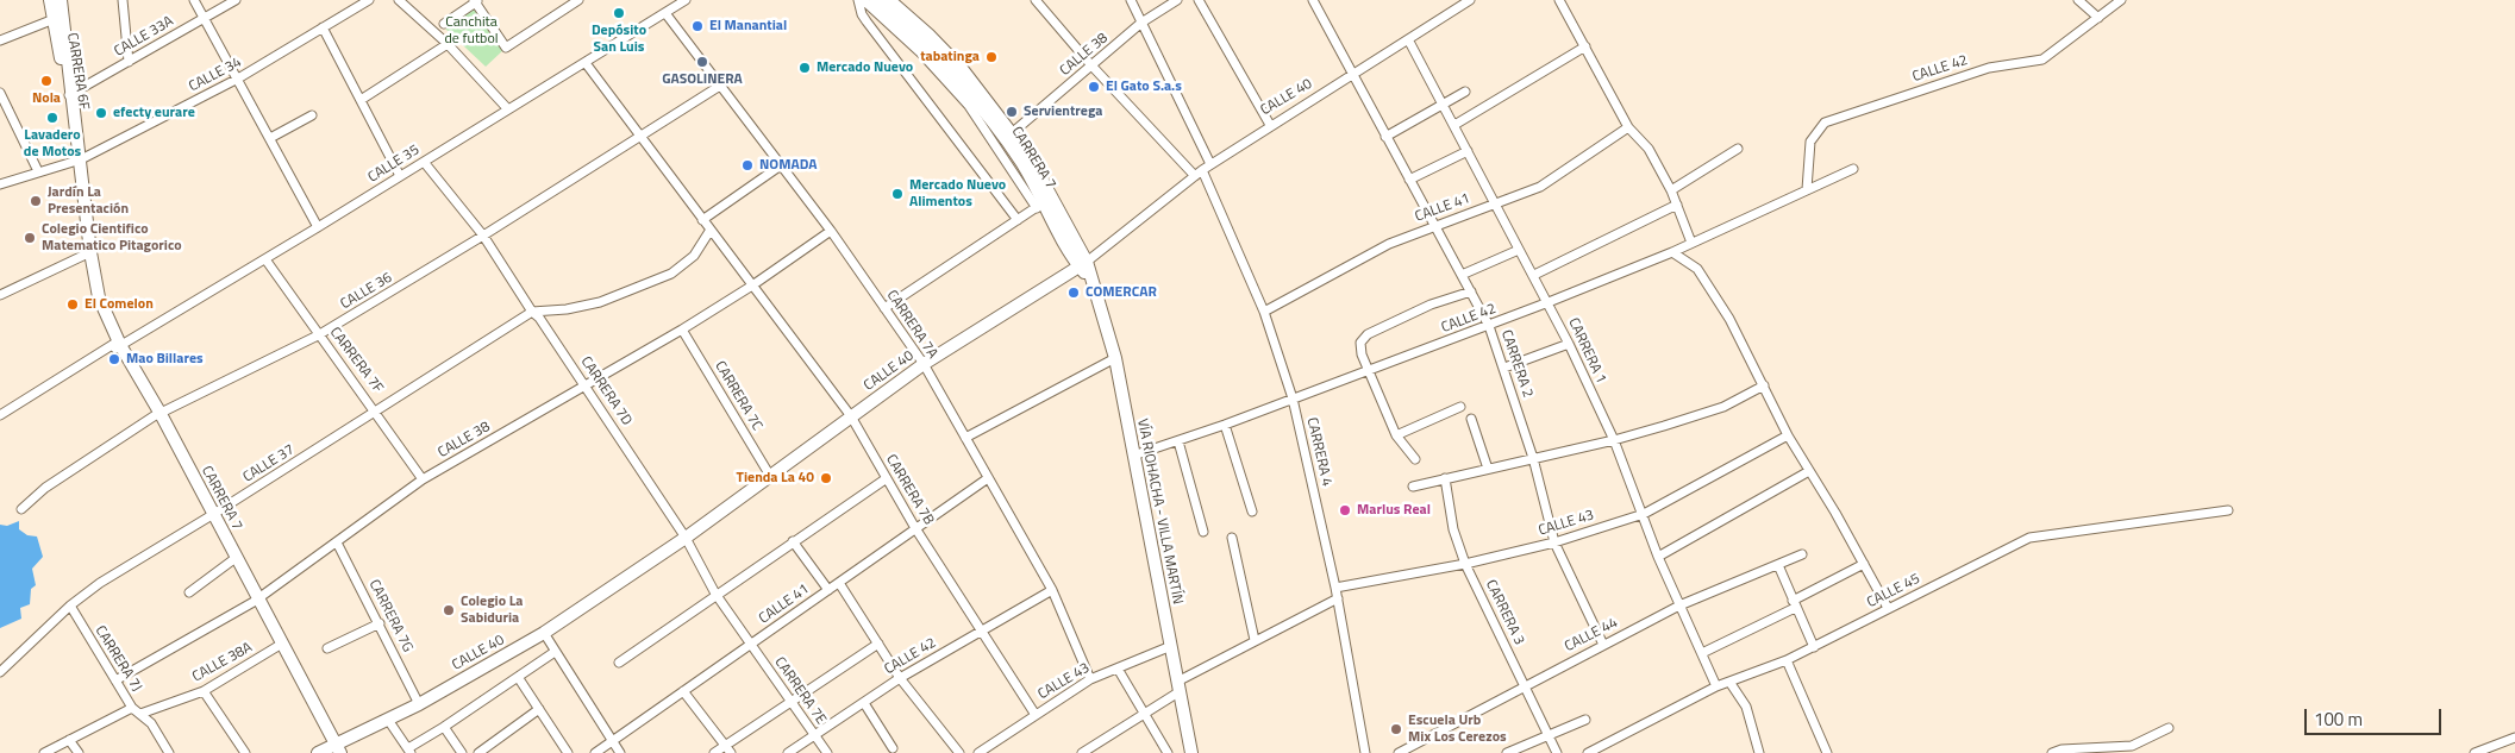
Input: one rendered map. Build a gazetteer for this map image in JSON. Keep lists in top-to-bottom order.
{
  "streets": {
    "street": [
      "CALLE 33A",
      "CALLE 38",
      "CALLE 42",
      "CARRERA 6F",
      "CALLE 34",
      "CALLE 40",
      "CARRERA 7",
      "CALLE 35",
      "CALLE 41",
      "CALLE 36",
      "CARRERA 7A",
      "CARRERA 1",
      "CARRERA 7F",
      "CARRERA 2",
      "CARRERA 7D",
      "CARRERA 7C",
      "CARRERA 4",
      "CALLE 37",
      "CARRERA 7B",
      "VÍA RIOHACHA - VILLA MARTÍN",
      "CALLE 43",
      "CALLE 45",
      "CARRERA 3",
      "CARRERA 7G",
      "CALLE 44",
      "CARRERA 7J",
      "CALLE 38A",
      "CARRERA 7E"
    ]
  },
  "crossings": [
    ["CALLE 38", "CARRERA 7"],
    ["CALLE 38", "CARRERA 7A"],
    ["CALLE 38", "CARRERA 7F"],
    ["CALLE 38", "CARRERA 7D"],
    ["CALLE 38", "CARRERA 7C"],
    ["CALLE 38", "CARRERA 4"],
    ["CALLE 38", "CARRERA 7B"],
    ["CALLE 38", "CARRERA 7G"],
    ["CALLE 38", "CARRERA 7J"],
    ["CALLE 42", "CARRERA 7A"],
    ["CALLE 42", "CARRERA 1"],
    ["CALLE 42", "CARRERA 2"],
    ["CALLE 42", "CARRERA 4"],
    ["CALLE 42", "CARRERA 7B"],
    ["CALLE 42", "VÍA RIOHACHA - VILLA MARTÍN"],
    ["CALLE 42", "CARRERA 7E"],
    ["CALLE 40", "CARRERA 7"],
    ["CALLE 40", "CARRERA 7A"],
    ["CALLE 40", "CARRERA 1"],
    ["CALLE 40", "CARRERA 2"],
    ["CALLE 40", "CARRERA 7D"],
    ["CALLE 40", "CARRERA 7C"],
    ["CALLE 40", "CARRERA 4"],
    ["CALLE 40", "CARRERA 7B"],
    ["CALLE 40", "VÍA RIOHACHA - VILLA MARTÍN"],
    ["CALLE 40", "CARRERA 7G"],
    ["CARRERA 7", "CALLE 35"],
    ["CARRERA 7", "CALLE 36"],
    ["CARRERA 7", "CALLE 37"],
    ["CARRERA 7", "VÍA RIOHACHA - VILLA MARTÍN"],
    ["CARRERA 7", "CALLE 38A"],
    ["CALLE 35", "CARRERA 7A"],
    ["CALLE 35", "CARRERA 7F"],
    ["CALLE 35", "CARRERA 7D"],
    ["CALLE 35", "CARRERA 7B"],
    ["CALLE 41", "CARRERA 7A"],
    ["CALLE 41", "CARRERA 1"],
    ["CALLE 41", "CARRERA 2"],
    ["CALLE 41", "CARRERA 7D"],
    ["CALLE 41", "CARRERA 4"],
    ["CALLE 41", "CARRERA 7B"],
    ["CALLE 41", "CARRERA 7E"],
    ["CALLE 36", "CARRERA 7A"],
    ["CALLE 36", "CARRERA 7F"],
    ["CALLE 36", "CARRERA 7D"],
    ["CALLE 36", "CARRERA 7B"],
    ["CARRERA 7A", "CALLE 43"],
    ["CARRERA 1", "CALLE 43"],
    ["CARRERA 1", "CALLE 45"],
    ["CARRERA 1", "CALLE 44"],
    ["CARRERA 7F", "CALLE 37"],
    ["CARRERA 2", "CALLE 43"],
    ["CARRERA 2", "CALLE 44"],
    ["CARRERA 7D", "CALLE 37"],
    ["CARRERA 7D", "CARRERA 7E"],
    ["CARRERA 4", "CALLE 43"],
    ["CALLE 37", "CARRERA 7J"],
    ["CARRERA 7B", "CALLE 43"],
    ["VÍA RIOHACHA - VILLA MARTÍN", "CALLE 43"],
    ["CALLE 43", "CARRERA 3"],
    ["CARRERA 3", "CALLE 44"],
    ["CARRERA 7J", "CALLE 38A"]
  ],
  "parks": ["Canchita de futbol"],
  "places": [
    "Depósito San Luis",
    "El Manantial",
    "tabatinga",
    "GASOLINERA",
    "Mercado Nuevo",
    "Nola",
    "El Gato S.a.s",
    "Servientrega",
    "efecty eurare",
    "Lavadero de Motos",
    "NOMADA",
    "Mercado Nuevo Alimentos",
    "Jardín La Presentación",
    "Colegio Cientifico Matematico Pitagorico",
    "COMERCAR",
    "El Comelon",
    "Mao Billares",
    "Tienda La 40",
    "Marlus Real",
    "Colegio La Sabiduria",
    "Escuela Urb Mix Los Cerezos"
  ],
  "scale_bar": "100 m"
}
